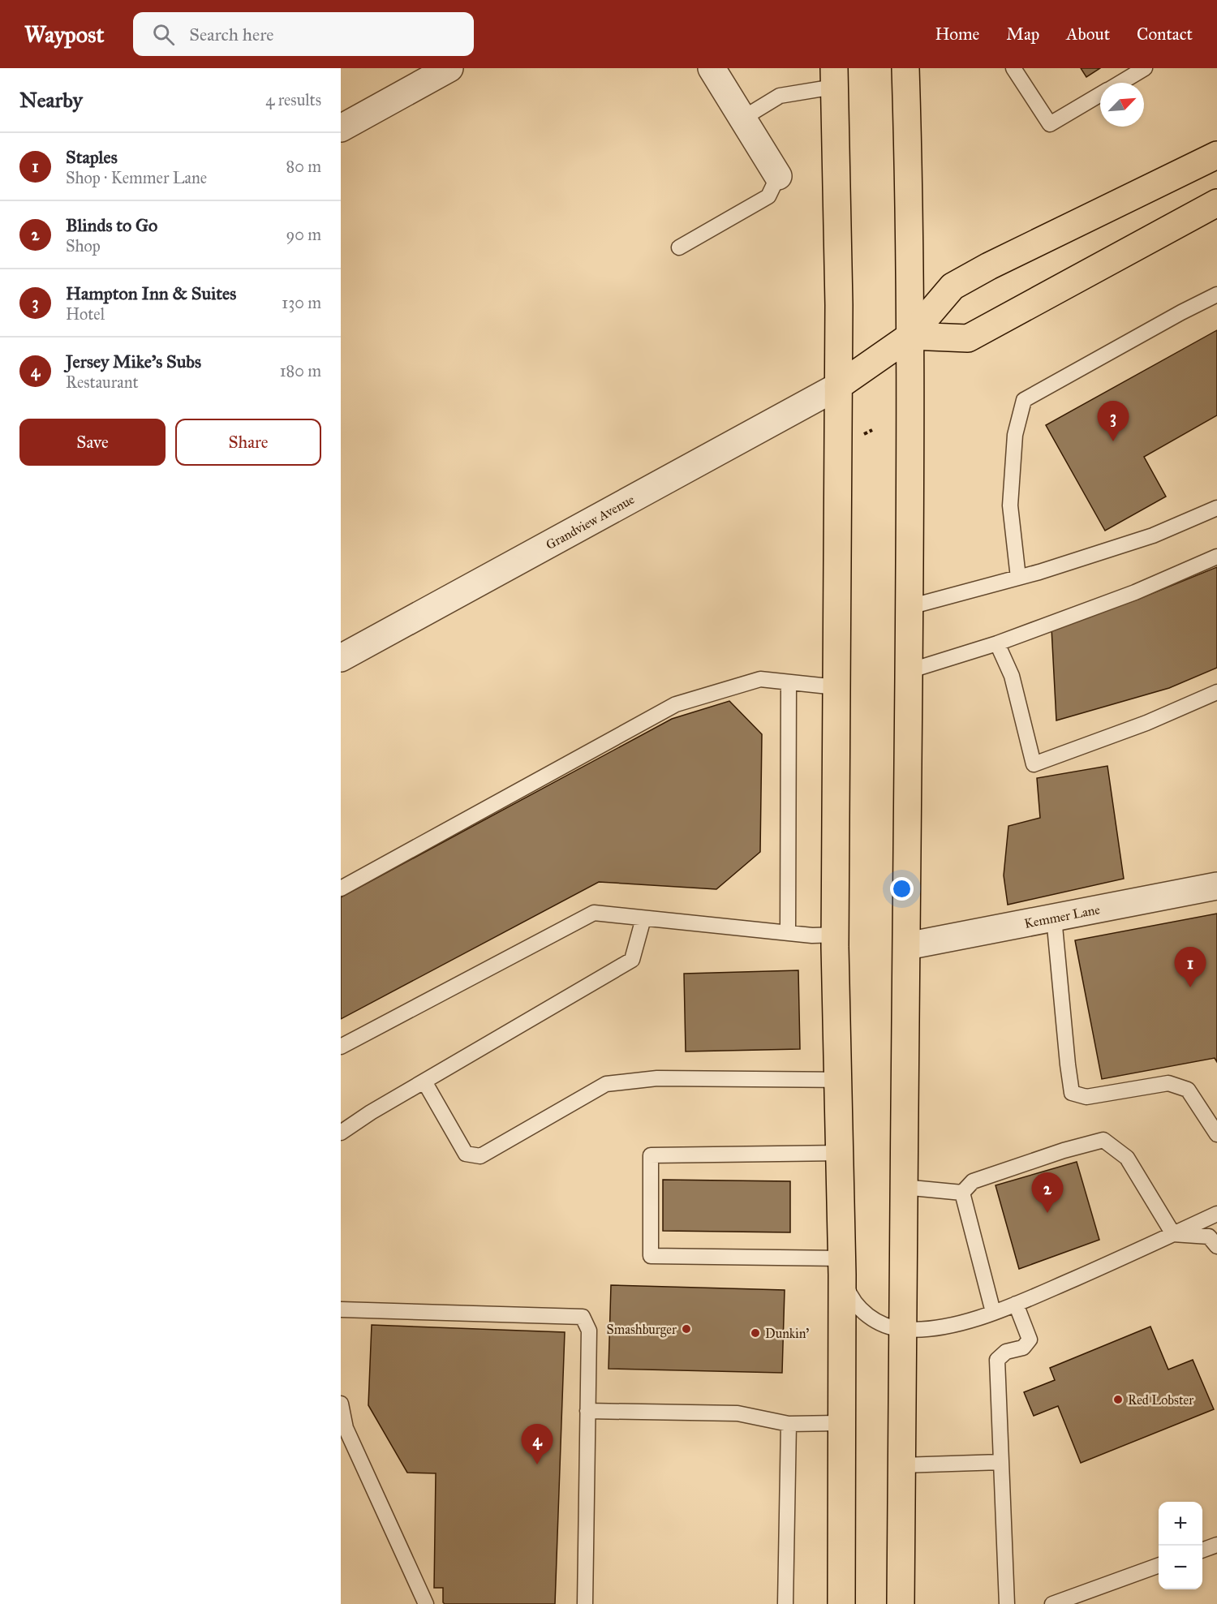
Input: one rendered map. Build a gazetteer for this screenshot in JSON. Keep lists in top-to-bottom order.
{
  "streets": {
    "street": ["Grandview Avenue", "Kemmer Lane"]
  },
  "places": ["Smashburger", "Dunkin'", "Red Lobster"],
  "north": "top right",
  "page": {
    "header": "Waypost",
    "search": "Search here",
    "nav": [
      "Home",
      "Map",
      "About",
      "Contact"
    ],
    "heading": ["Nearby", "4 results"],
    "list": [
      {
        "mark": "1",
        "name": "Staples",
        "note": "Shop · Kemmer Lane",
        "value": "80 m"
      },
      {
        "mark": "2",
        "name": "Blinds to Go",
        "note": "Shop",
        "value": "90 m"
      },
      {
        "mark": "3",
        "name": "Hampton Inn & Suites",
        "note": "Hotel",
        "value": "130 m"
      },
      {
        "mark": "4",
        "name": "Jersey Mike's Subs",
        "note": "Restaurant",
        "value": "180 m"
      }
    ],
    "pins": [
      "3",
      "1",
      "2",
      "4"
    ],
    "buttons": ["Save", "Share"],
    "map_buttons": ["+", "−"]
  }
}
